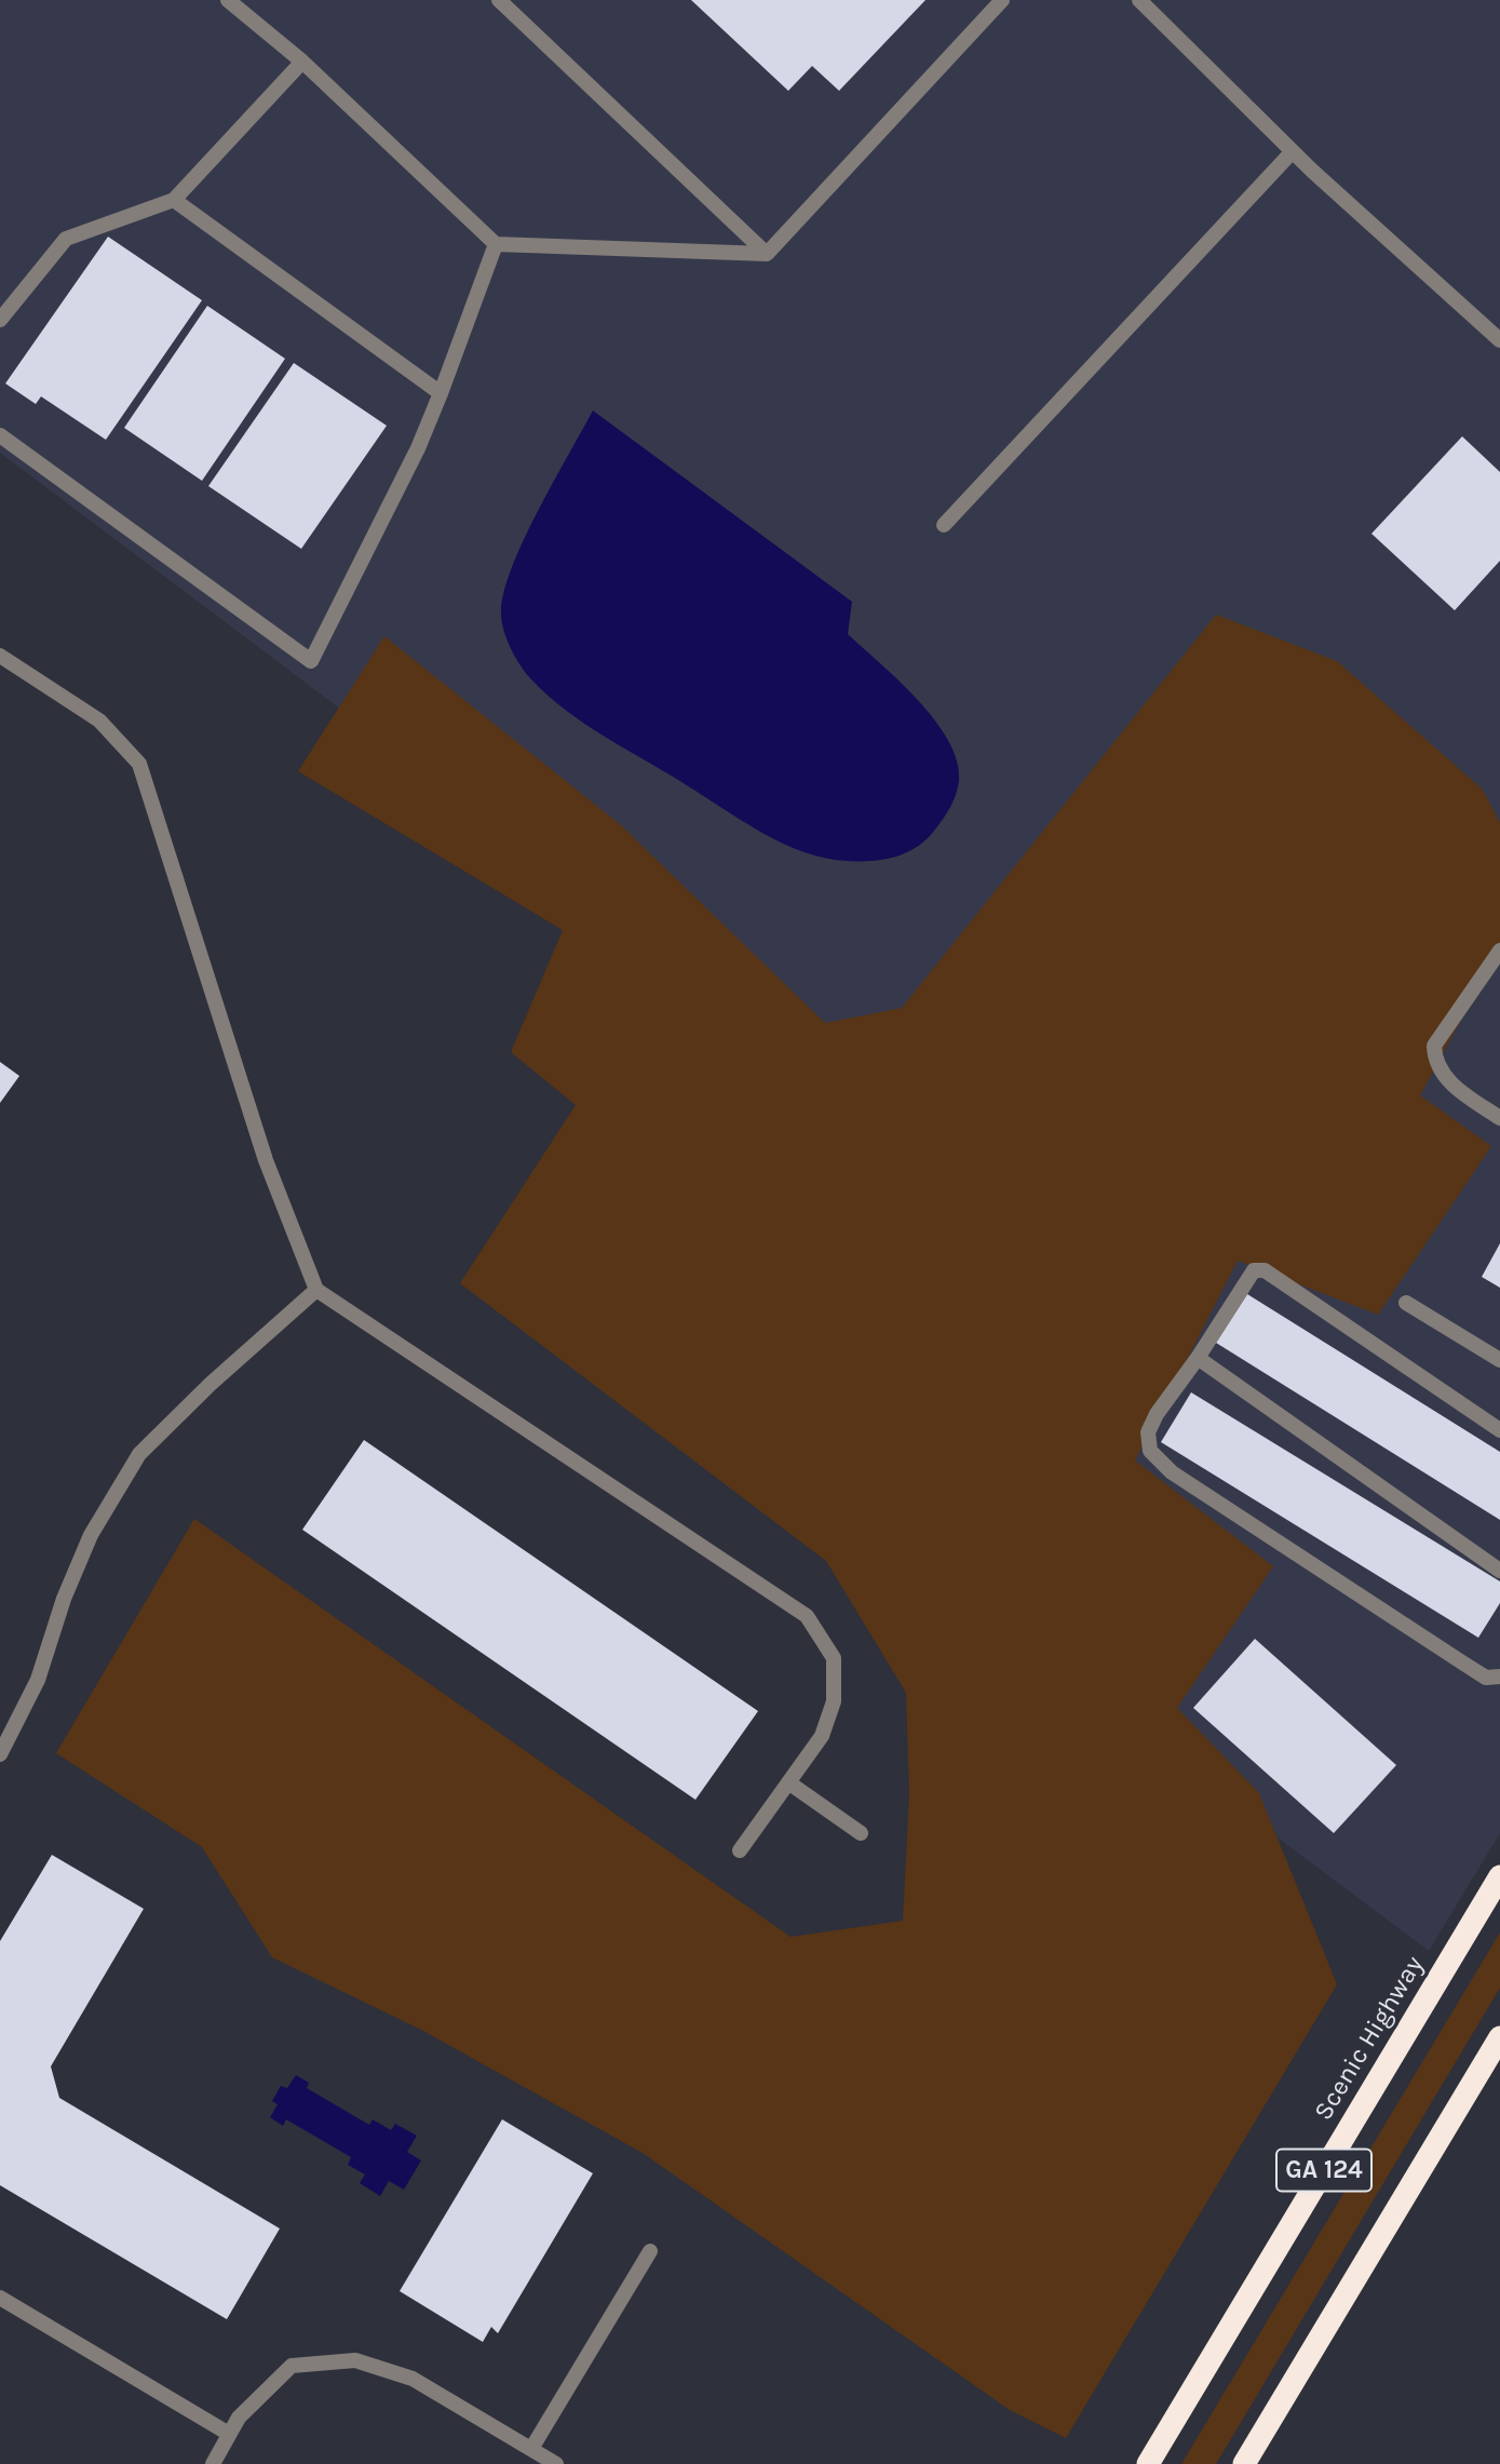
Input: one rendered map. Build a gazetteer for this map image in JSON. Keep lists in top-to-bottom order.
{
  "streets": {
    "highway": ["Scenic Highway", "GA 124"]
  }
}
